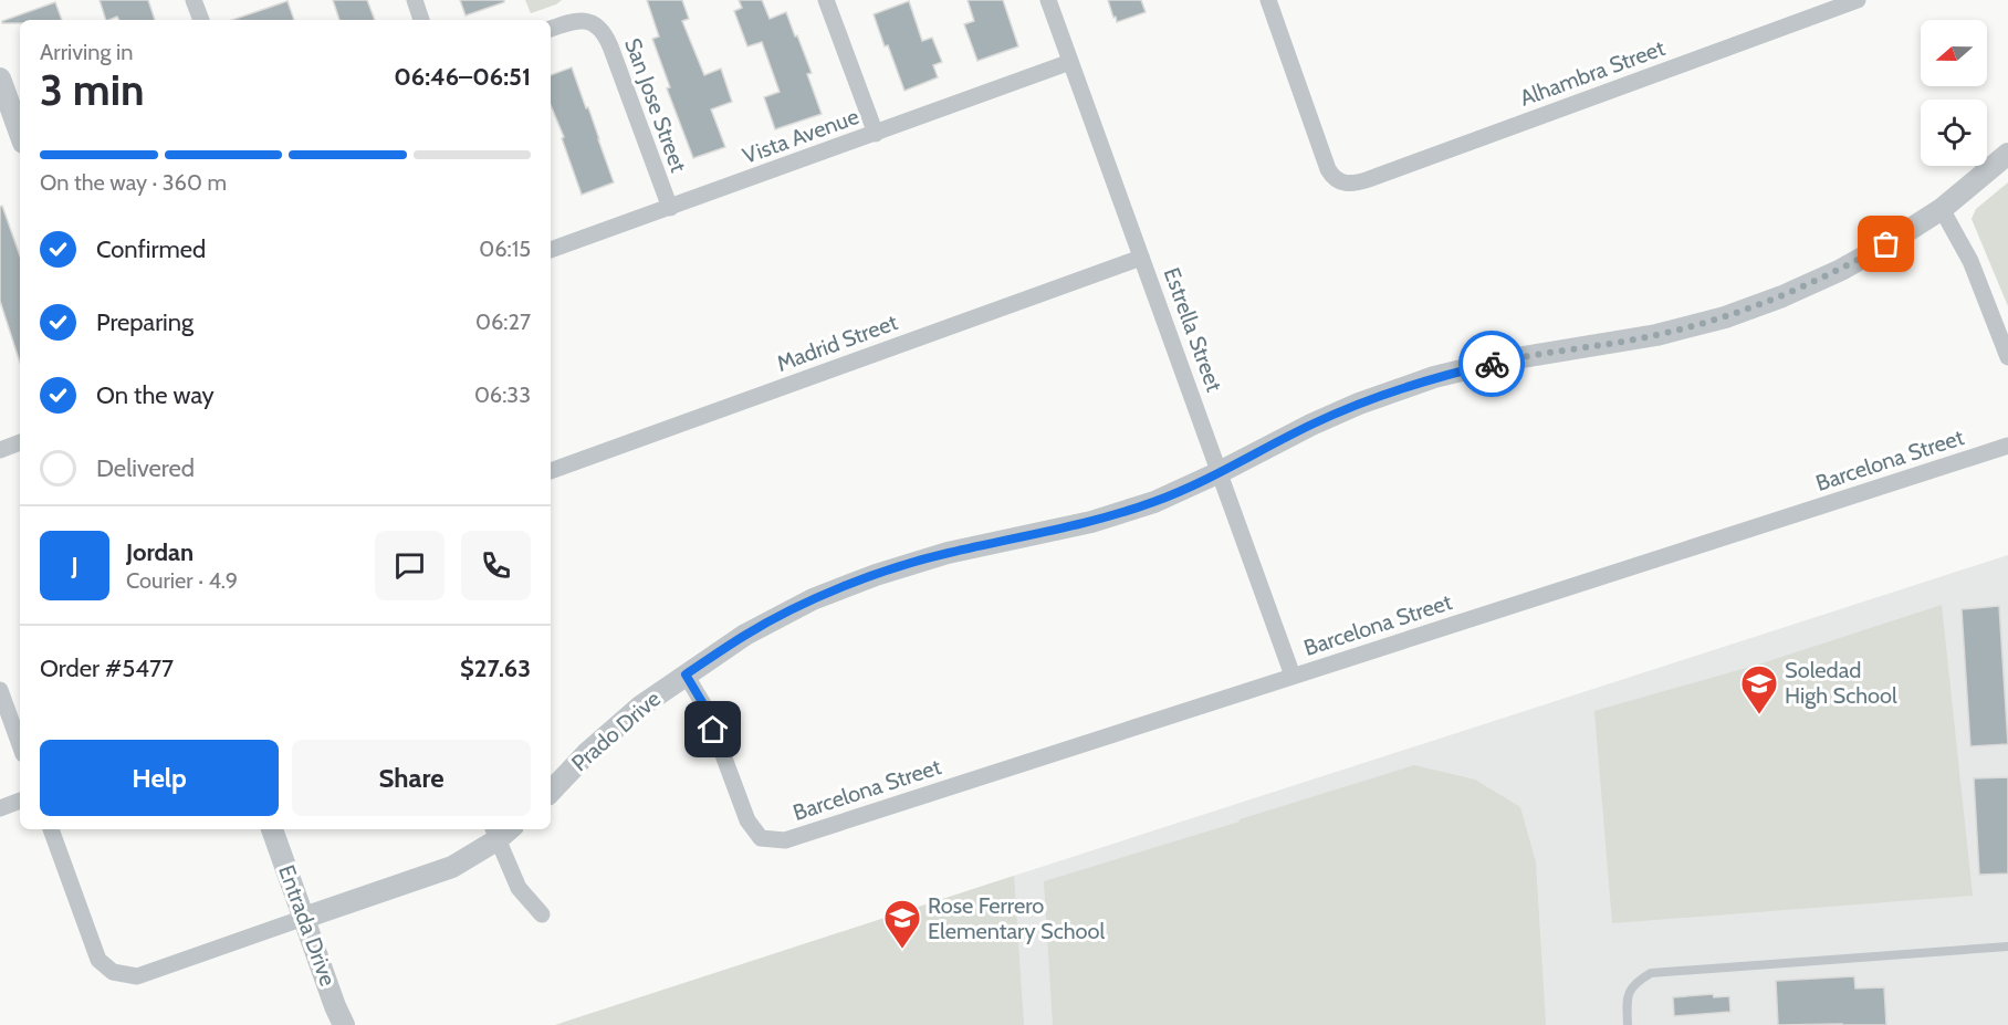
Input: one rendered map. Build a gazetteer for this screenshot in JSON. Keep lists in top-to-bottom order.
{
  "streets": {
    "street": [
      "Alhambra Street",
      "San Jose Street",
      "Vista Avenue",
      "Estrella Street",
      "Madrid Street",
      "Barcelona Street",
      "Prado Drive",
      "Entrada Drive"
    ]
  },
  "crossings": [
    ["San Jose Street", "Vista Avenue"],
    ["Vista Avenue", "Estrella Street"],
    ["Estrella Street", "Madrid Street"],
    ["Estrella Street", "Barcelona Street"],
    ["Estrella Street", "Prado Drive"],
    ["Barcelona Street", "Prado Drive"]
  ],
  "places": {
    "school or university": ["Soledad High School", "Rose Ferrero Elementary School"]
  },
  "north": "left",
  "page": {
    "heading": ["3 min", "Arriving in", "06:46–06:51"],
    "panel": [
      "Jordan",
      "Courier · 4.9",
      "Order #5477",
      "$27.63"
    ],
    "bar": "On the way · 360 m",
    "list": [
      ["Confirmed", "06:15"],
      ["Preparing", "06:27"],
      ["On the way", "06:33"],
      "Delivered"
    ],
    "round": "J",
    "buttons": ["Help", "Share"]
  }
}
